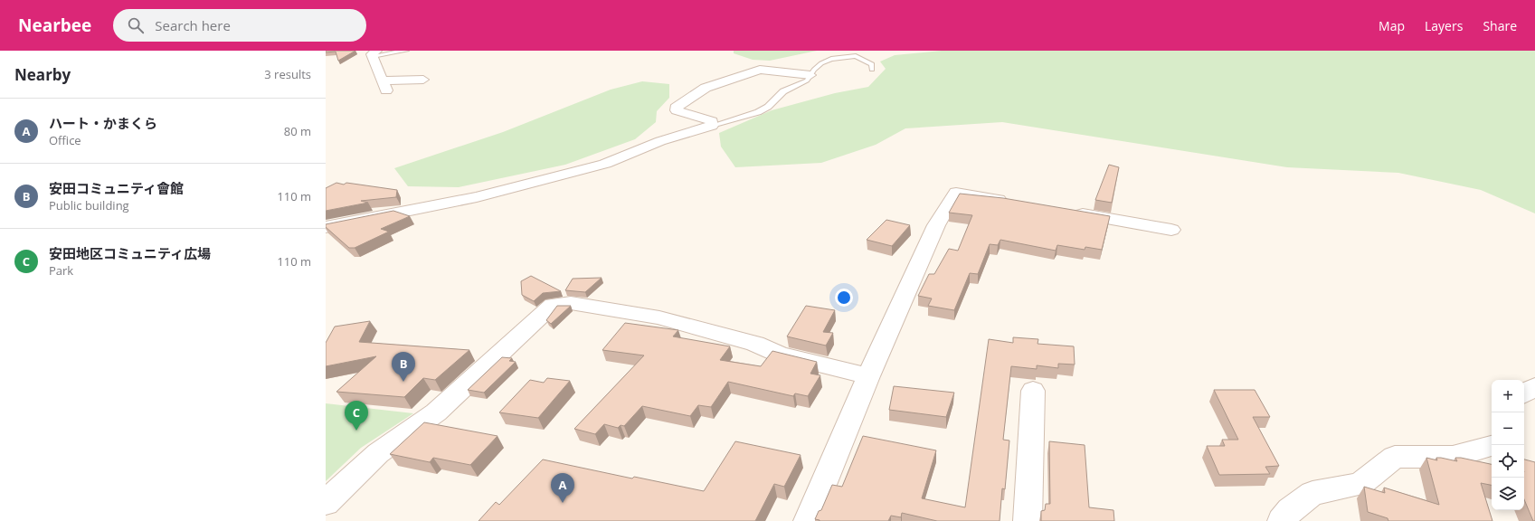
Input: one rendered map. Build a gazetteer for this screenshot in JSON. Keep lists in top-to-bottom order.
{
  "page": {
    "header": "Nearbee",
    "search": "Search here",
    "nav": ["Map", "Layers", "Share"],
    "heading": ["Nearby", "3 results"],
    "list": [
      {
        "mark": "A",
        "name": "ハート・かまくら",
        "note": "Office",
        "value": "80 m"
      },
      {
        "mark": "B",
        "name": "安田コミュニティ會館",
        "note": "Public building",
        "value": "110 m"
      },
      {
        "mark": "C",
        "name": "安田地区コミュニティ広場",
        "note": "Park",
        "value": "110 m"
      }
    ],
    "pins": ["B", "C", "A"],
    "map_buttons": ["+", "−"]
  }
}
